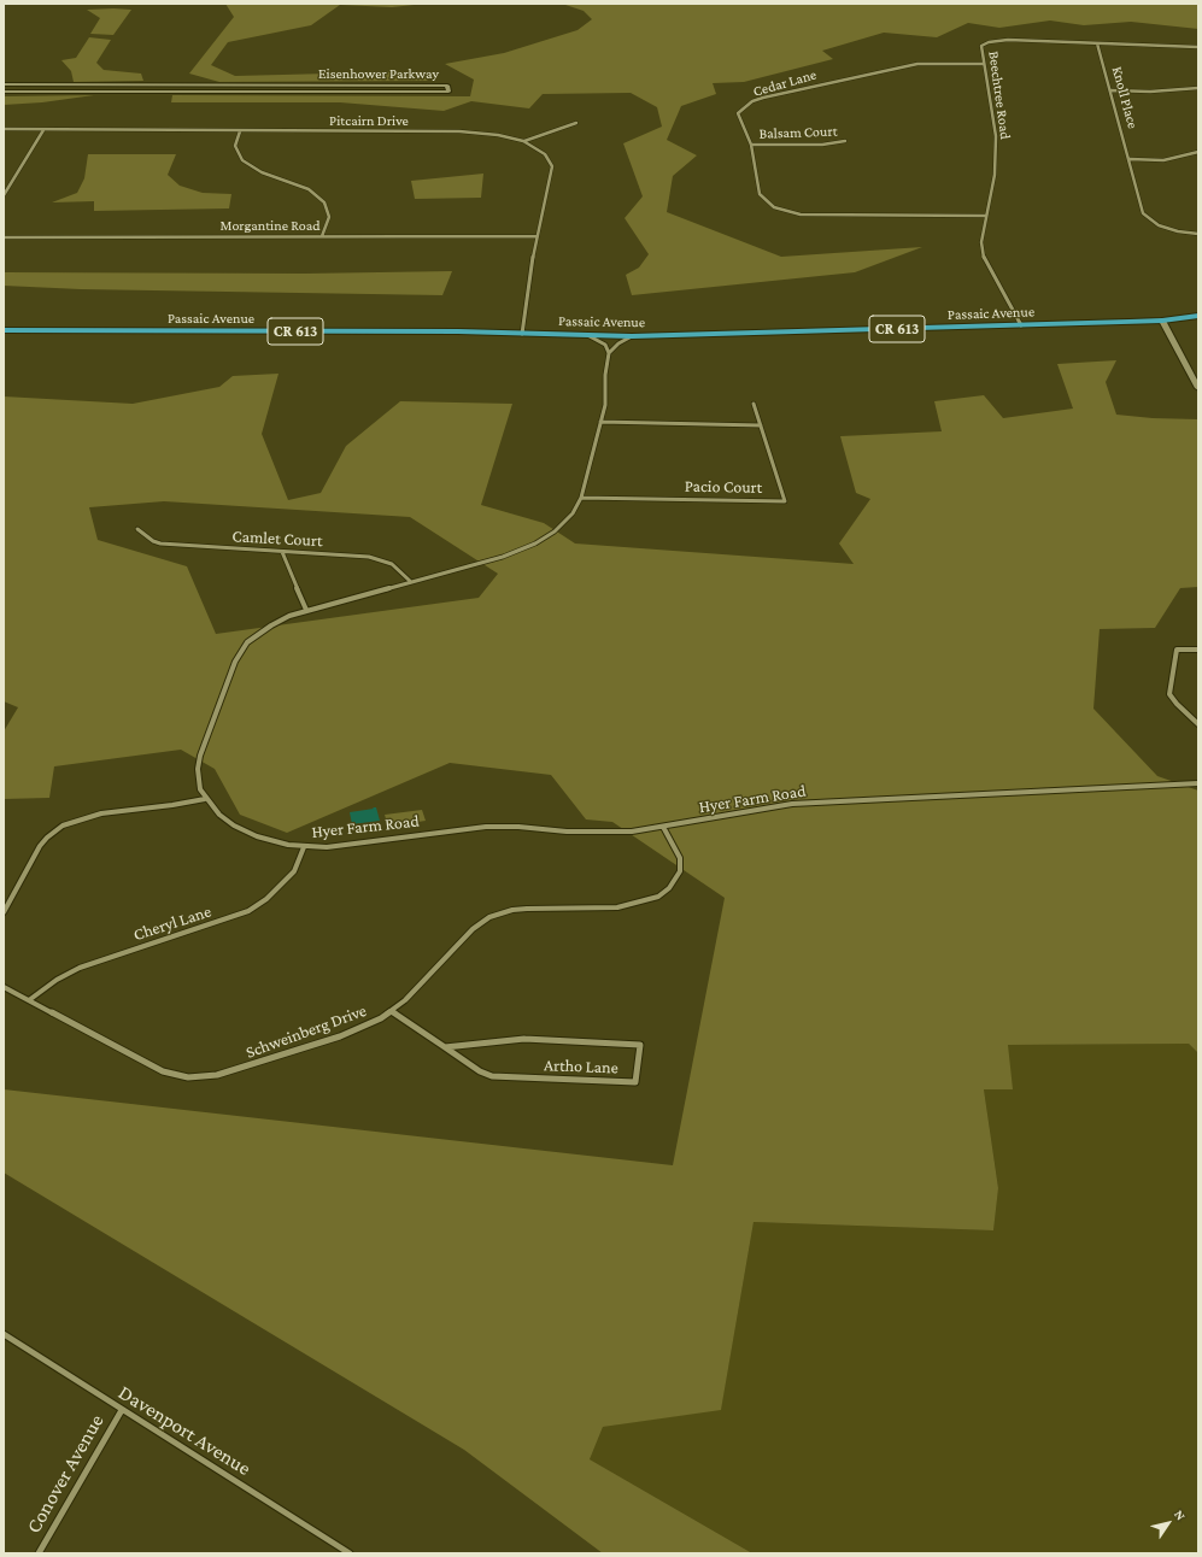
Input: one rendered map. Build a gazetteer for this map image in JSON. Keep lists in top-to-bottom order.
{
  "streets": {
    "main road": ["Passaic Avenue", "CR 613"],
    "street": [
      "Eisenhower Parkway",
      "Cedar Lane",
      "Beechtree Road",
      "Knoll Place",
      "Pitcairn Drive",
      "Balsam Court",
      "Morgantine Road",
      "Pacio Court",
      "Camlet Court",
      "Hyer Farm Road",
      "Cheryl Lane",
      "Schweinberg Drive",
      "Artho Lane",
      "Davenport Avenue",
      "Conover Avenue"
    ]
  },
  "crossings": [
    ["Cedar Lane", "Beechtree Road"],
    ["Cedar Lane", "Balsam Court"],
    ["Beechtree Road", "Knoll Place"],
    ["Beechtree Road", "Passaic Avenue"],
    ["Pitcairn Drive", "Morgantine Road"],
    ["Pitcairn Drive", "Passaic Avenue"],
    ["Pacio Court", "Hyer Farm Road"],
    ["Camlet Court", "Hyer Farm Road"],
    ["Hyer Farm Road", "Cheryl Lane"],
    ["Hyer Farm Road", "Schweinberg Drive"],
    ["Cheryl Lane", "Schweinberg Drive"],
    ["Schweinberg Drive", "Artho Lane"],
    ["Davenport Avenue", "Conover Avenue"]
  ],
  "north": "top right"
}
